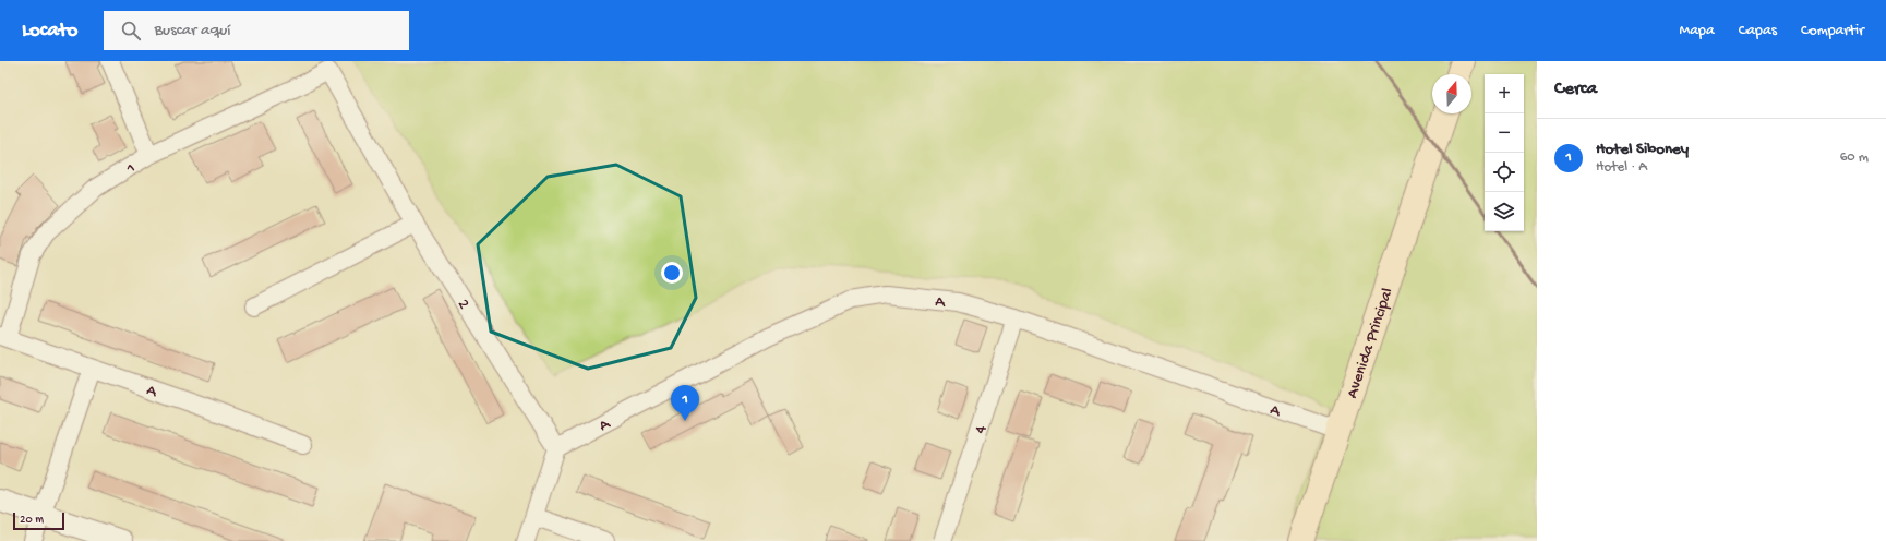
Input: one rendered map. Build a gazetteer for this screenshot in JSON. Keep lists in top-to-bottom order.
{
  "streets": {
    "main road": ["Avenida Principal"],
    "street": [
      "1",
      "A",
      "2",
      "4"
    ]
  },
  "crossings": [
    ["1", "A"],
    ["1", "2"],
    ["A", "2"],
    ["A", "Avenida Principal"],
    ["A", "4"]
  ],
  "scale_bar": "20 m",
  "north": "top",
  "page": {
    "header": "Locato",
    "search": "Buscar aquí",
    "nav": ["Mapa", "Capas", "Compartir"],
    "heading": "Cerca",
    "map_buttons": ["+", "−"],
    "list": [
      {
        "mark": "1",
        "name": "Hotel Siboney",
        "note": "Hotel · A",
        "value": "60 m"
      }
    ],
    "pins": "1",
    "scale": "20 m"
  }
}
